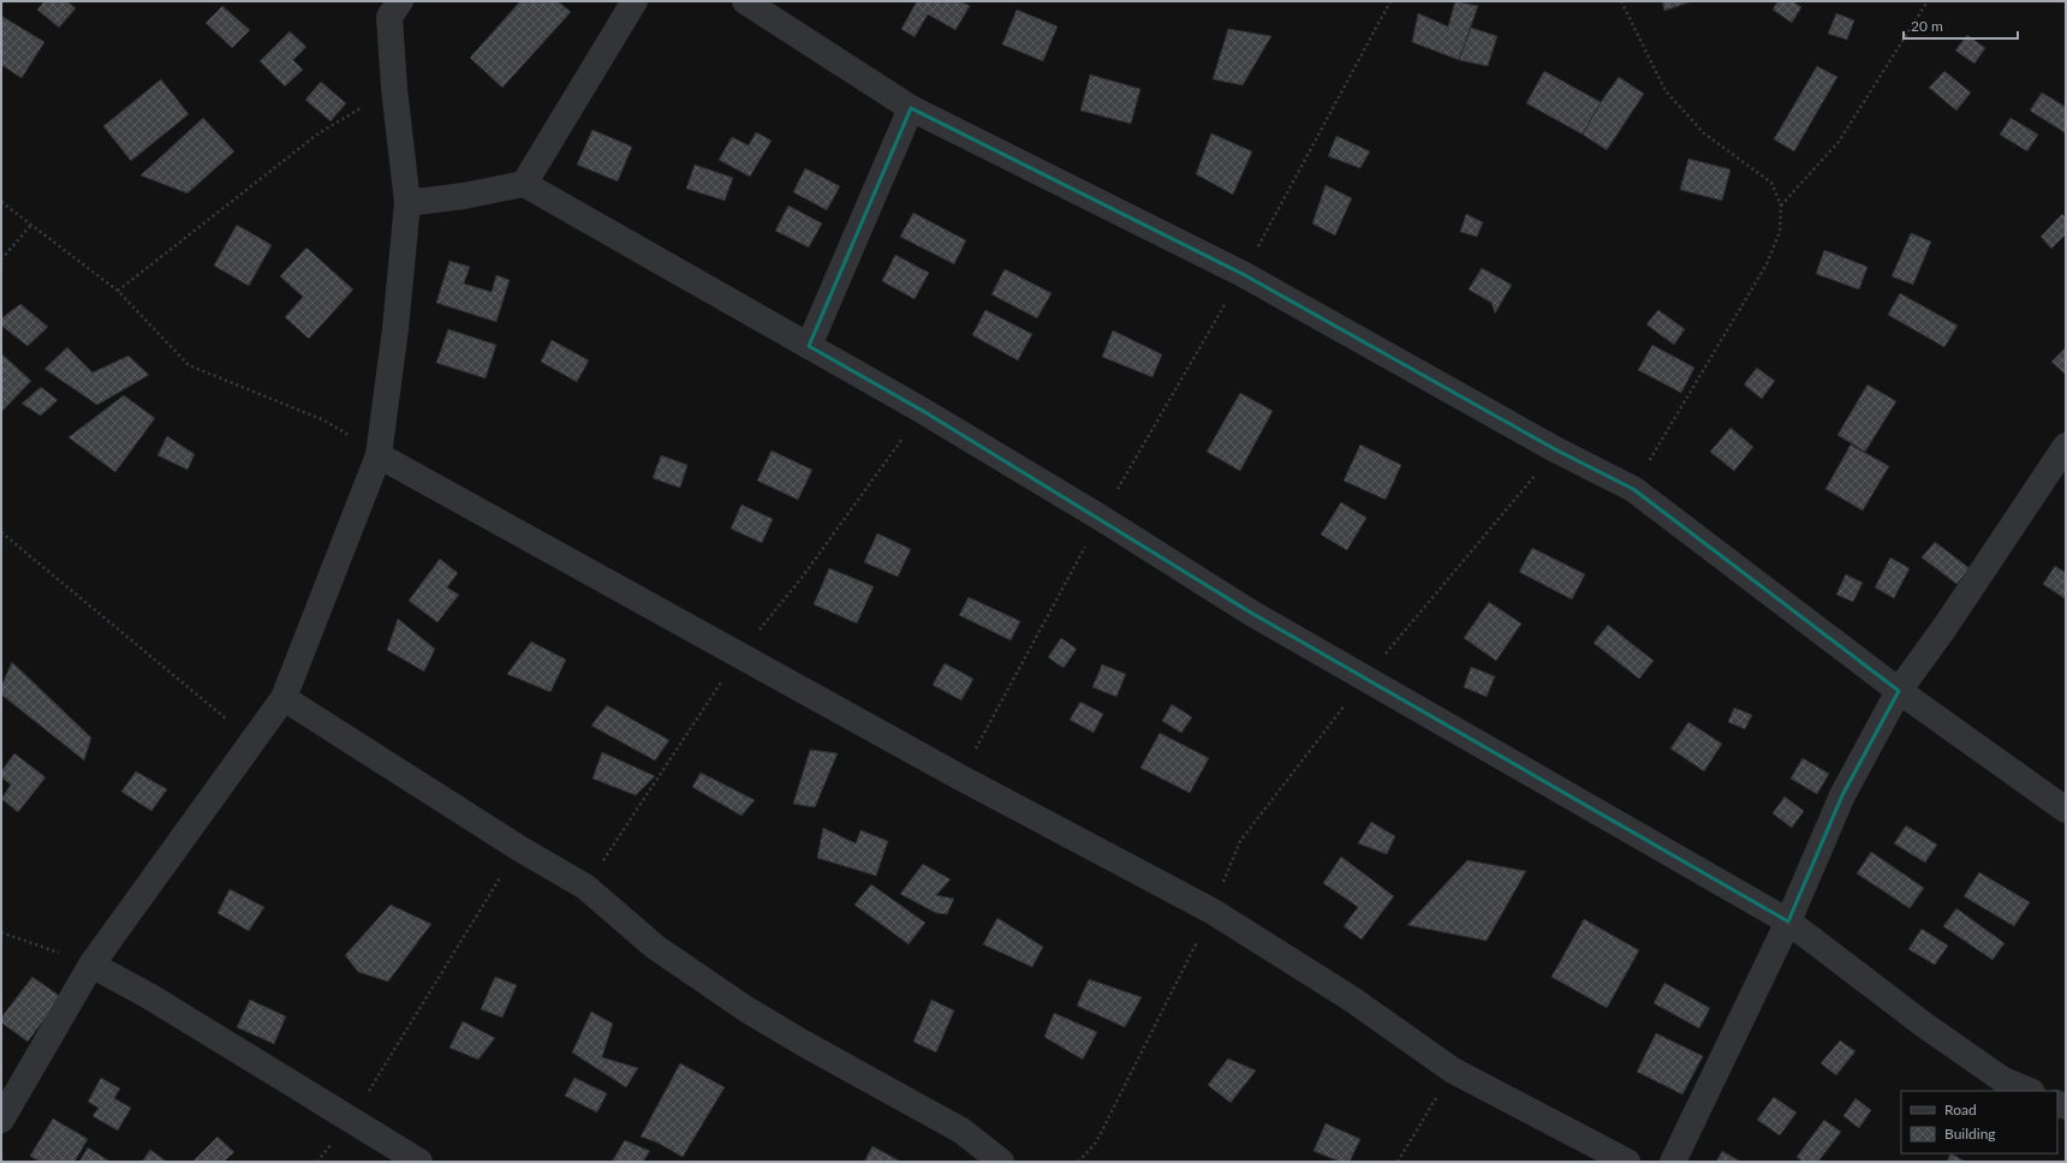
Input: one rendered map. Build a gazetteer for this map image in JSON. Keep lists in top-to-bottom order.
{
  "legend": ["Road", "Building"],
  "scale_bar": "20 m"
}
